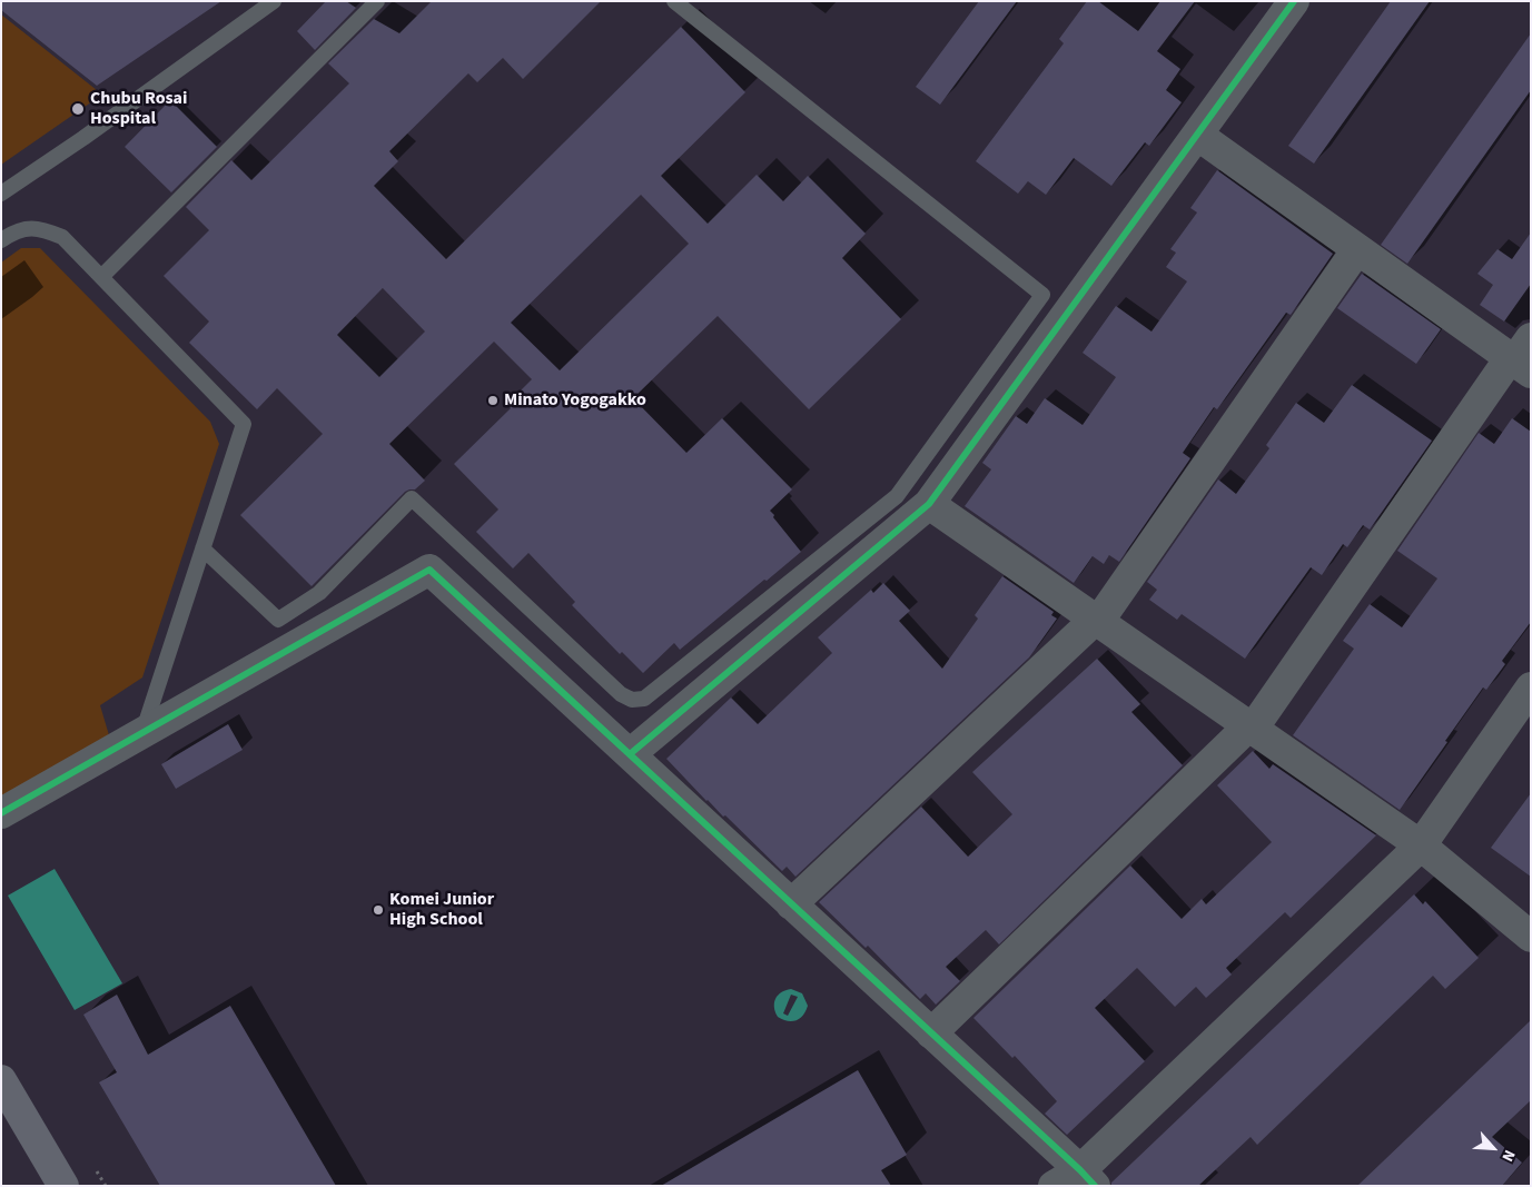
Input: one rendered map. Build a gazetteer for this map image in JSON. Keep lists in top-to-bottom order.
{
  "places": ["Chubu Rosai Hospital", "Minato Yogogakko", "Komei Junior High School"],
  "north": "bottom right"
}
